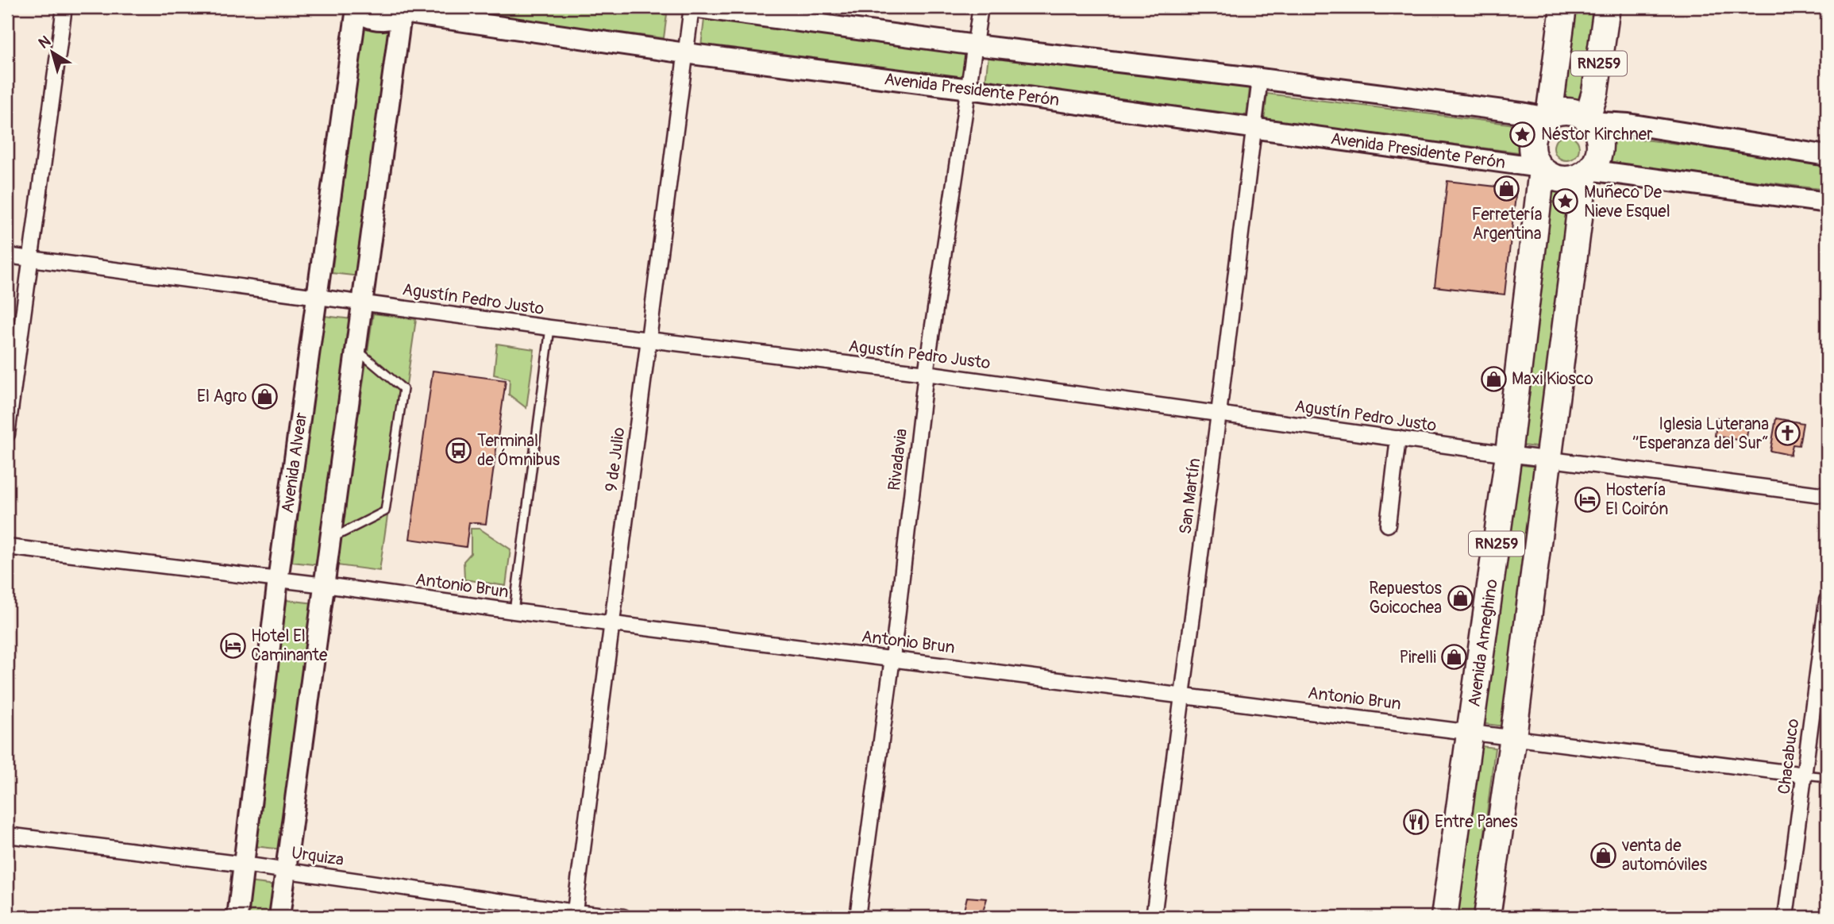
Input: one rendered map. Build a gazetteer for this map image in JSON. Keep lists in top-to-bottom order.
{
  "streets": {
    "highway": ["RN259", "Avenida Ameghino"],
    "main road": ["Avenida Presidente Perón", "Avenida Alvear"],
    "street": [
      "Agustín Pedro Justo",
      "9 de Julio",
      "Rivadavia",
      "San Martín",
      "Antonio Brun",
      "Chacabuco",
      "Urquiza"
    ]
  },
  "crossings": [
    ["RN259", "Avenida Presidente Perón"],
    ["RN259", "Agustín Pedro Justo"],
    ["RN259", "Antonio Brun"],
    ["RN259", "Avenida Ameghino"],
    ["Avenida Presidente Perón", "9 de Julio"],
    ["Avenida Presidente Perón", "Rivadavia"],
    ["Avenida Presidente Perón", "Avenida Alvear"],
    ["Avenida Presidente Perón", "San Martín"],
    ["Avenida Presidente Perón", "Avenida Ameghino"],
    ["Agustín Pedro Justo", "9 de Julio"],
    ["Agustín Pedro Justo", "Rivadavia"],
    ["Agustín Pedro Justo", "Avenida Alvear"],
    ["Agustín Pedro Justo", "San Martín"],
    ["Agustín Pedro Justo", "Avenida Ameghino"],
    ["9 de Julio", "Antonio Brun"],
    ["9 de Julio", "Urquiza"],
    ["Rivadavia", "Antonio Brun"],
    ["Avenida Alvear", "Antonio Brun"],
    ["Avenida Alvear", "Urquiza"],
    ["San Martín", "Antonio Brun"],
    ["Antonio Brun", "Avenida Ameghino"],
    ["Antonio Brun", "Chacabuco"]
  ],
  "places": {
    "place": ["Néstor Kirchner", "Muñeco De Nieve Esquel"],
    "shop": [
      "Ferretería Argentina",
      "Maxi Kiosco",
      "El Agro",
      "Repuestos Goicochea",
      "Pirelli",
      "venta de automóviles"
    ],
    "church": ["Iglesia Luterana ”Esperanza del Sur“"],
    "bus stop": ["Terminal de Ómnibus"],
    "hotel": ["Hostería El Coirón", "Hotel El Caminante"],
    "restaurant": ["Entre Panes"]
  },
  "north": "top left"
}
